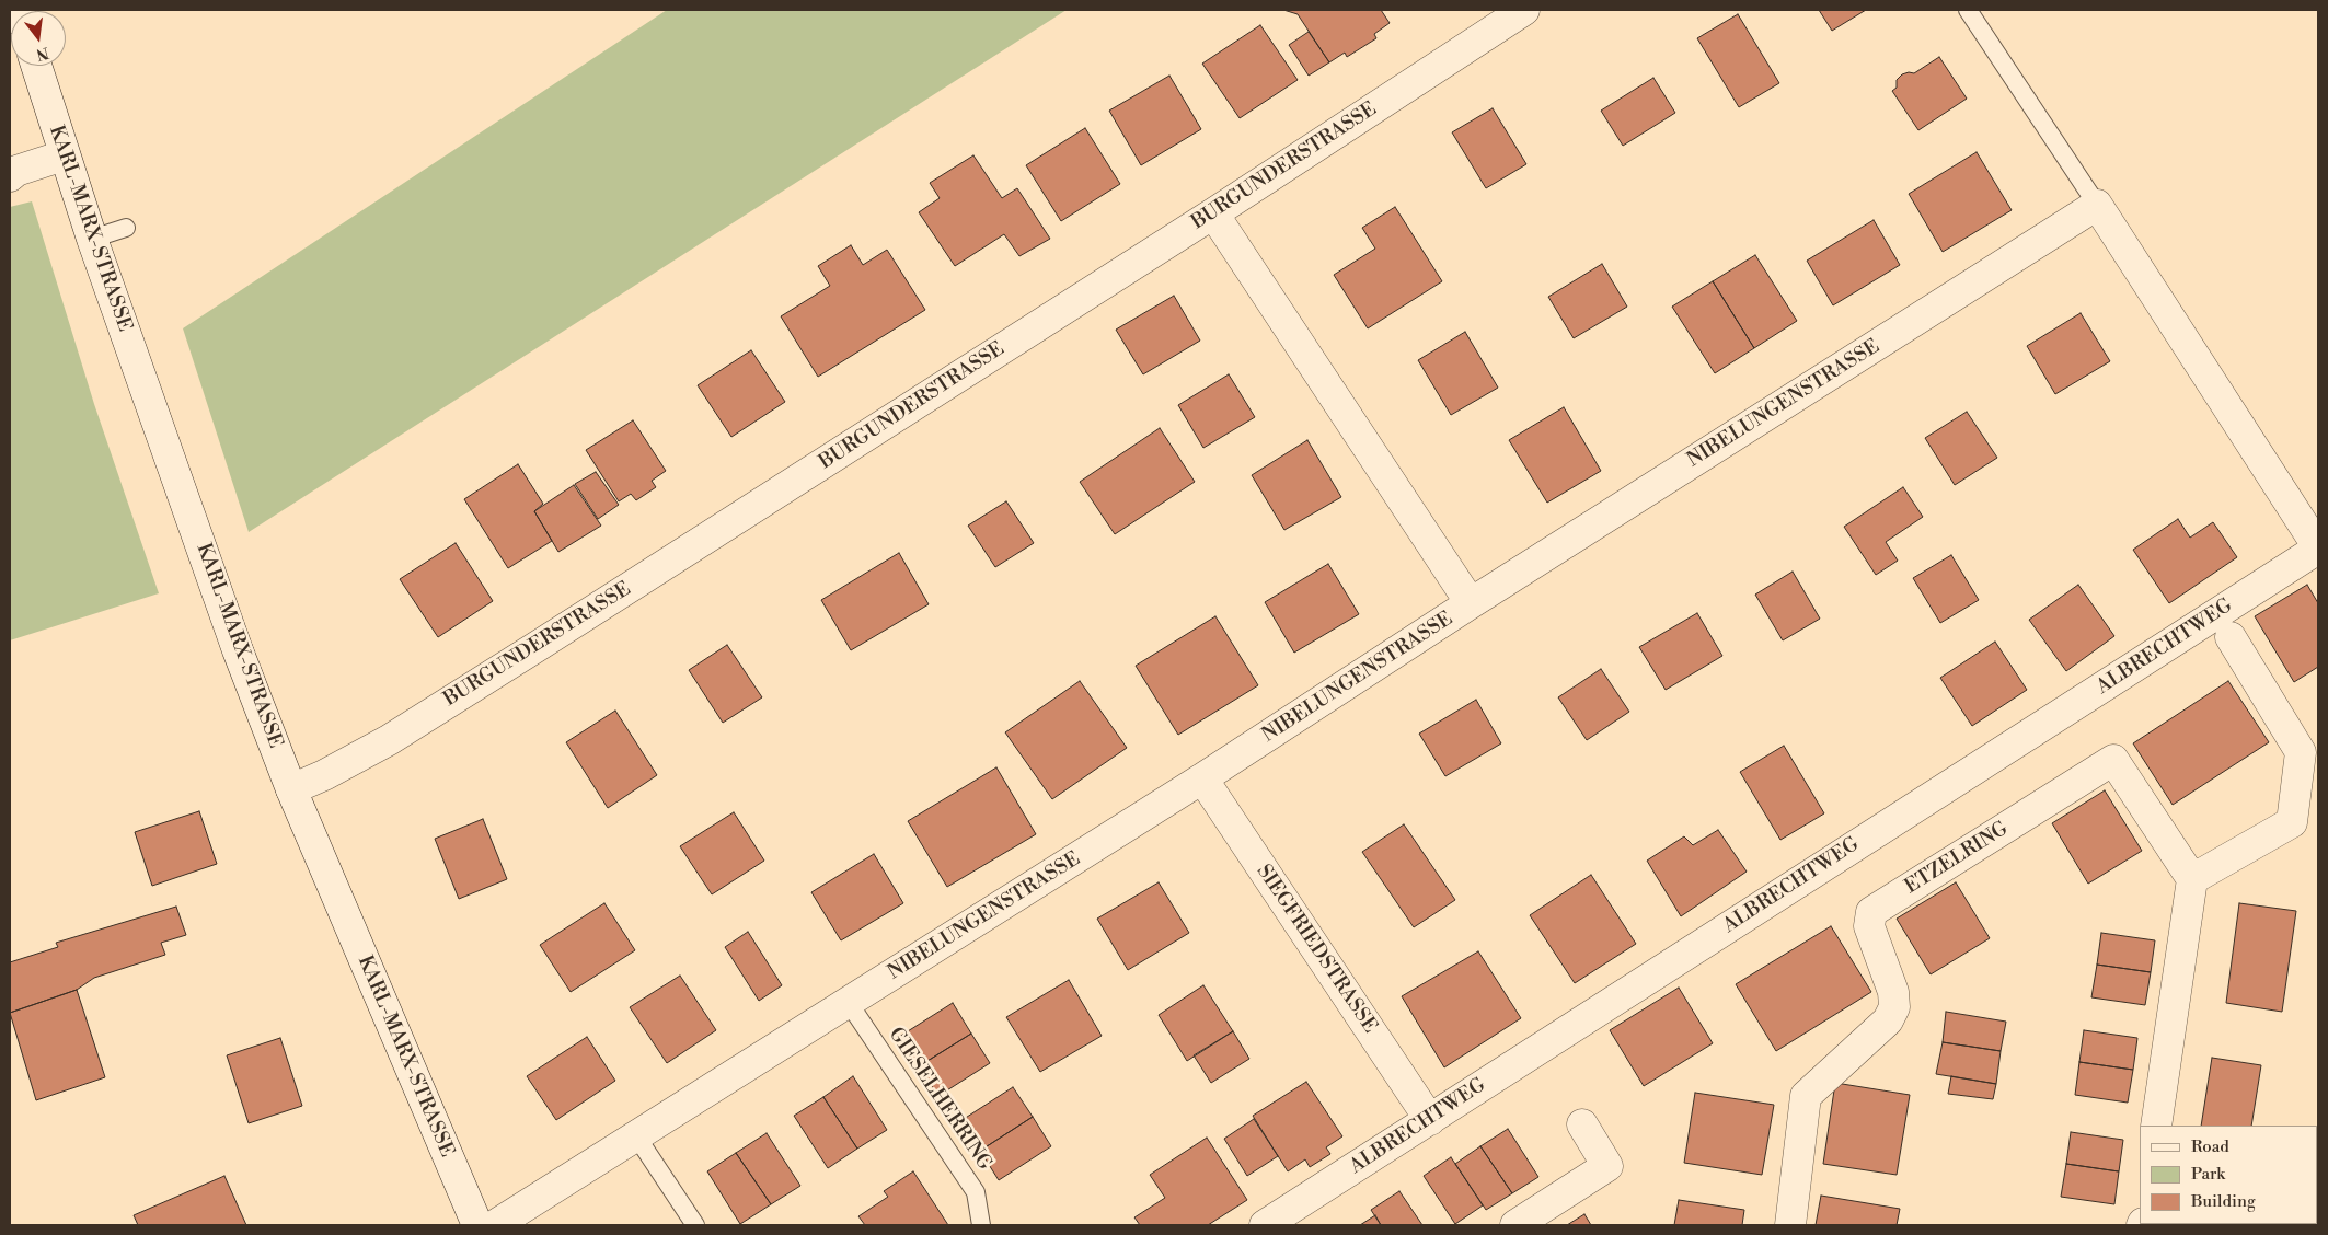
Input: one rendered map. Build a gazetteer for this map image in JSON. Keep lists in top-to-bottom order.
{
  "streets": {
    "street": [
      "BURGUNDERSTRASSE",
      "KARL-MARX-STRASSE",
      "NIBELUNGENSTRASSE",
      "ALBRECHTWEG",
      "ETZELRING",
      "SIEGFRIEDSTRASSE"
    ],
    "lane": ["GIESELHERRING"]
  },
  "crossings": [
    ["BURGUNDERSTRASSE", "KARL-MARX-STRASSE"],
    ["BURGUNDERSTRASSE", "NIBELUNGENSTRASSE"],
    ["NIBELUNGENSTRASSE", "ALBRECHTWEG"],
    ["NIBELUNGENSTRASSE", "SIEGFRIEDSTRASSE"],
    ["NIBELUNGENSTRASSE", "GIESELHERRING"],
    ["ALBRECHTWEG", "SIEGFRIEDSTRASSE"]
  ],
  "legend": ["Road", "Park", "Building"],
  "north": "bottom"
}
